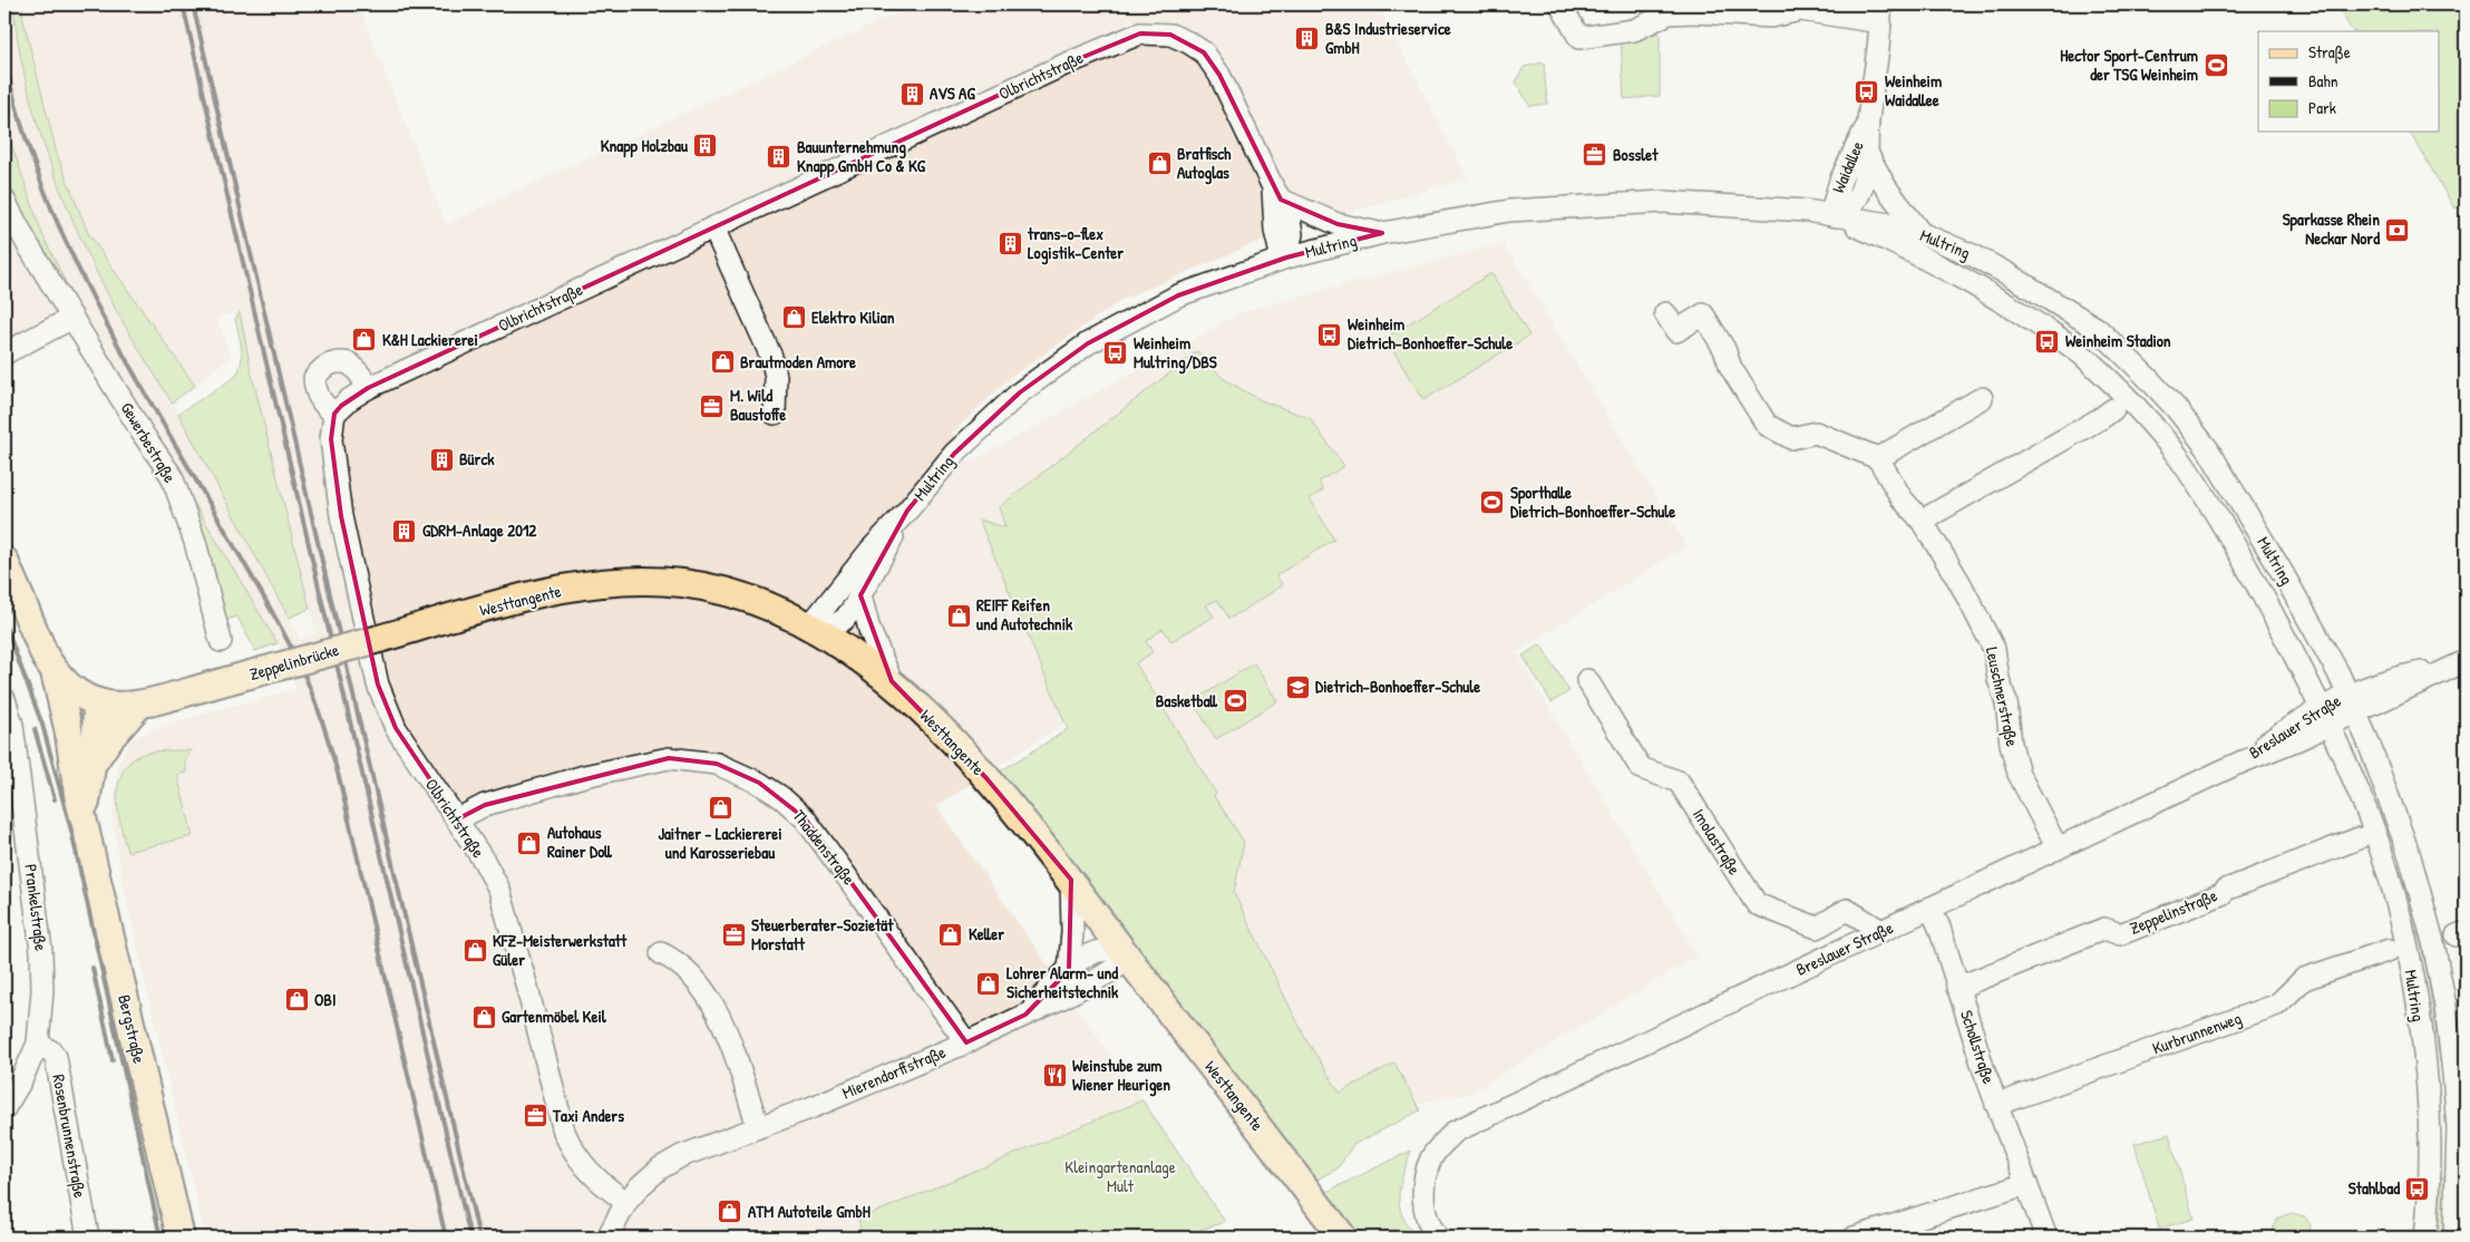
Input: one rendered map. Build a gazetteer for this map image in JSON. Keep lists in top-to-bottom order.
{
  "streets": {
    "main road": ["Westtangente", "Zeppelinbrücke", "Bergstraße"],
    "street": [
      "Olbrichtstraße",
      "Waidallee",
      "Multring",
      "Gewerbestraße",
      "Leuschnerstraße",
      "Breslauer Straße",
      "Imolastraße",
      "Thaddenstraße",
      "Prankelstraße",
      "Zeppelinstraße",
      "Kurbrunnenweg",
      "Schollstraße",
      "Mierendorffstraße",
      "Rosenbrunnenstraße"
    ]
  },
  "crossings": [
    ["Olbrichtstraße", "Multring"],
    ["Olbrichtstraße", "Thaddenstraße"],
    ["Olbrichtstraße", "Mierendorffstraße"],
    ["Waidallee", "Multring"],
    ["Multring", "Westtangente"],
    ["Multring", "Breslauer Straße"],
    ["Westtangente", "Zeppelinbrücke"],
    ["Westtangente", "Mierendorffstraße"],
    ["Leuschnerstraße", "Breslauer Straße"],
    ["Breslauer Straße", "Imolastraße"],
    ["Breslauer Straße", "Schollstraße"],
    ["Thaddenstraße", "Mierendorffstraße"],
    ["Prankelstraße", "Rosenbrunnenstraße"],
    ["Zeppelinstraße", "Schollstraße"],
    ["Kurbrunnenweg", "Schollstraße"]
  ],
  "parks": ["Kleingartenanlage Mult"],
  "places": {
    "building": [
      "B&S Industrieservice GmbH",
      "AVS AG",
      "Knapp Holzbau",
      "Bauunternehmung Knapp GmbH Co & KG",
      "trans-o-flex Logistik-Center",
      "Bürck",
      "GDRM-Anlage 2012"
    ],
    "sports": ["Hector Sport-Centrum der TSG Weinheim", "Sporthalle Dietrich-Bonhoeffer-Schule", "Basketball"],
    "bus stop": [
      "Weinheim Waidallee",
      "Weinheim Dietrich-Bonhoeffer-Schule",
      "Weinheim Stadion",
      "Weinheim Multring/DBS",
      "Stahlbad"
    ],
    "office": [
      "Bosslet",
      "M. Wild Baustoffe",
      "Steuerberater-Sozietät Morstatt",
      "Taxi Anders"
    ],
    "shop": [
      "Bratfisch Autoglas",
      "Elektro Kilian",
      "K&H Lackiererei",
      "Brautmoden Amore",
      "REIFF Reifen und Autotechnik",
      "Jaitner - Lackiererei und Karosseriebau",
      "Autohaus Rainer Doll",
      "Keller",
      "KFZ-Meisterwerkstatt Güler",
      "Lohrer Alarm- und Sicherheitstechnik",
      "OBI",
      "Gartenmöbel Keil",
      "ATM Autoteile GmbH"
    ],
    "bank": ["Sparkasse Rhein Neckar Nord"],
    "school or university": ["Dietrich-Bonhoeffer-Schule"],
    "restaurant": ["Weinstube zum Wiener Heurigen"]
  },
  "legend": ["Straße", "Bahn", "Park"]
}
